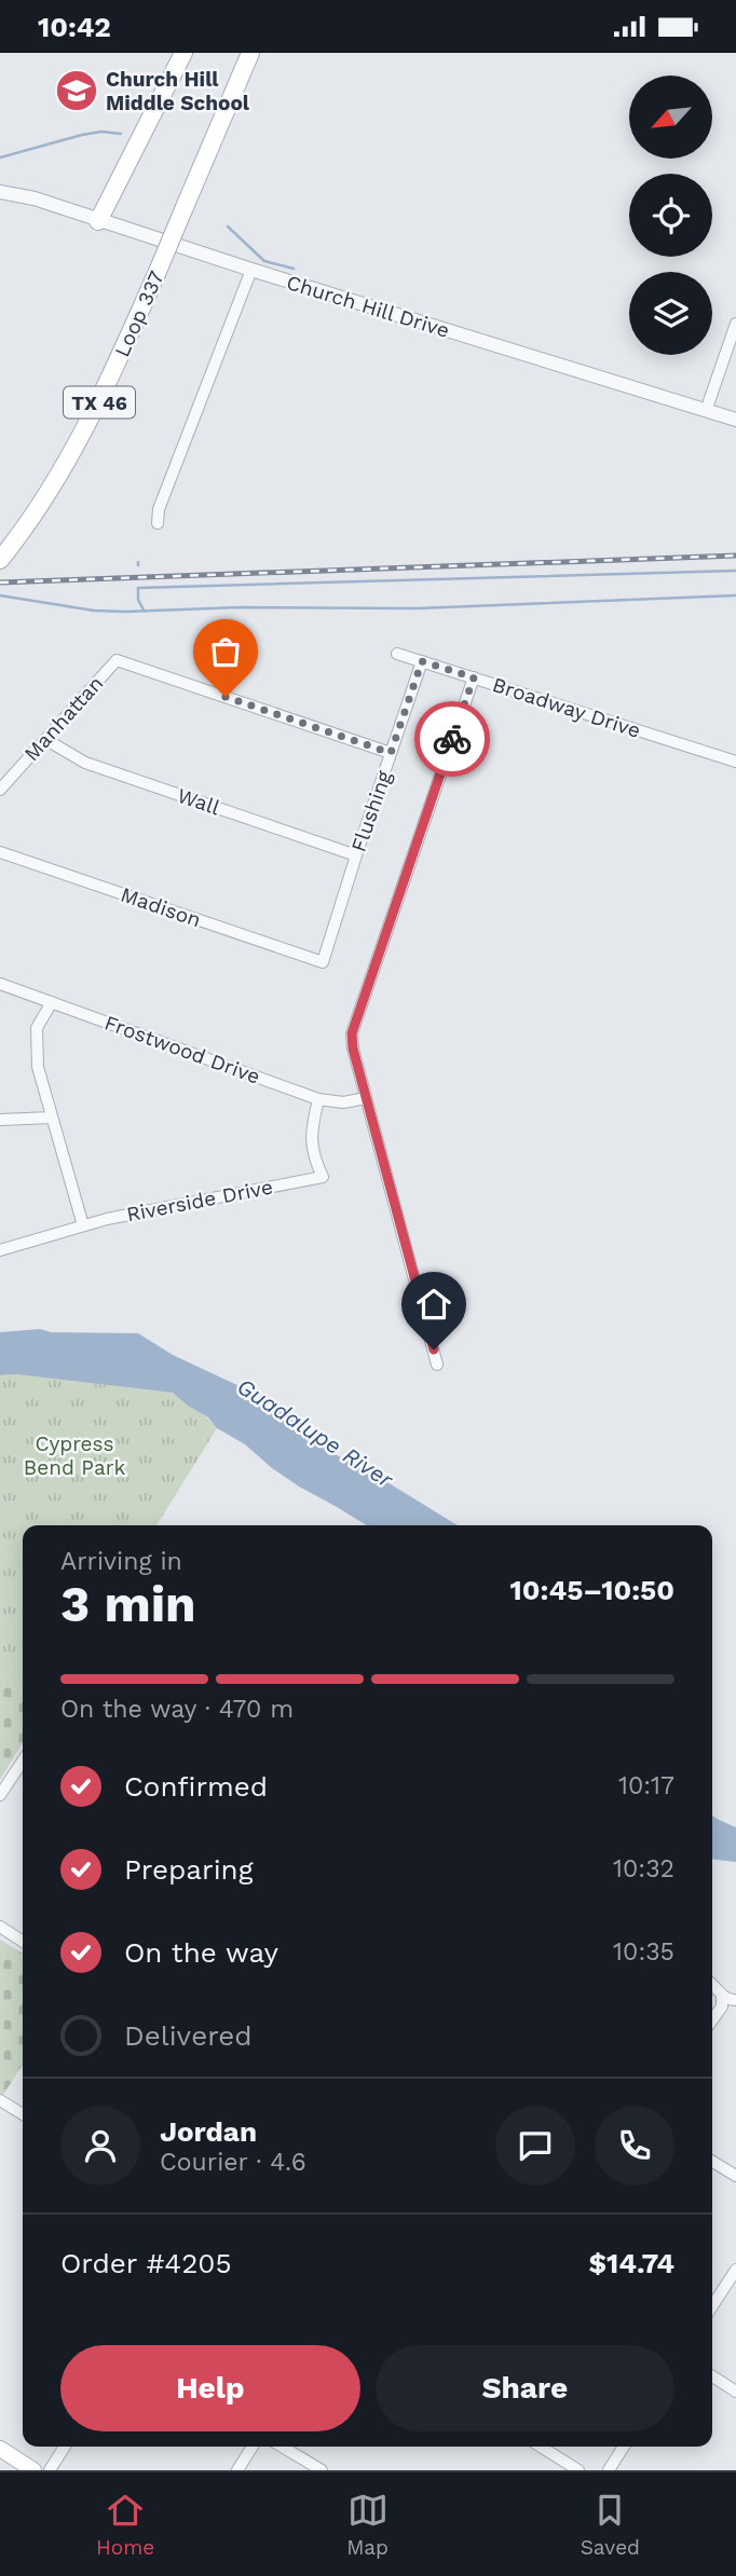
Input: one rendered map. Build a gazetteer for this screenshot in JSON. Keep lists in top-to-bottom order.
{
  "streets": {
    "main road": ["Loop 337", "TX 46"],
    "street": [
      "Church Hill Drive",
      "Broadway Drive",
      "Manhattan",
      "Wall",
      "Flushing",
      "Madison",
      "Frostwood Drive",
      "Riverside Drive"
    ]
  },
  "crossings": [
    ["Broadway Drive", "Flushing"],
    ["Manhattan", "Wall"],
    ["Manhattan", "Flushing"],
    ["Wall", "Flushing"],
    ["Flushing", "Madison"],
    ["Frostwood Drive", "Riverside Drive"]
  ],
  "water": ["Guadalupe River"],
  "parks": ["Cypress Bend Park"],
  "places": {
    "school or university": ["Church Hill Middle School"]
  },
  "north": "bottom left",
  "page": {
    "status": "10:42",
    "heading": ["3 min", "Arriving in", "10:45–10:50"],
    "panel": [
      "Jordan",
      "Courier · 4.6",
      "Order #4205",
      "$14.74"
    ],
    "bar": "On the way · 470 m",
    "list": [
      ["Confirmed", "10:17"],
      ["Preparing", "10:32"],
      ["On the way", "10:35"],
      "Delivered"
    ],
    "buttons": ["Help", "Share"],
    "tabs": ["Home", "Map", "Saved"]
  }
}
